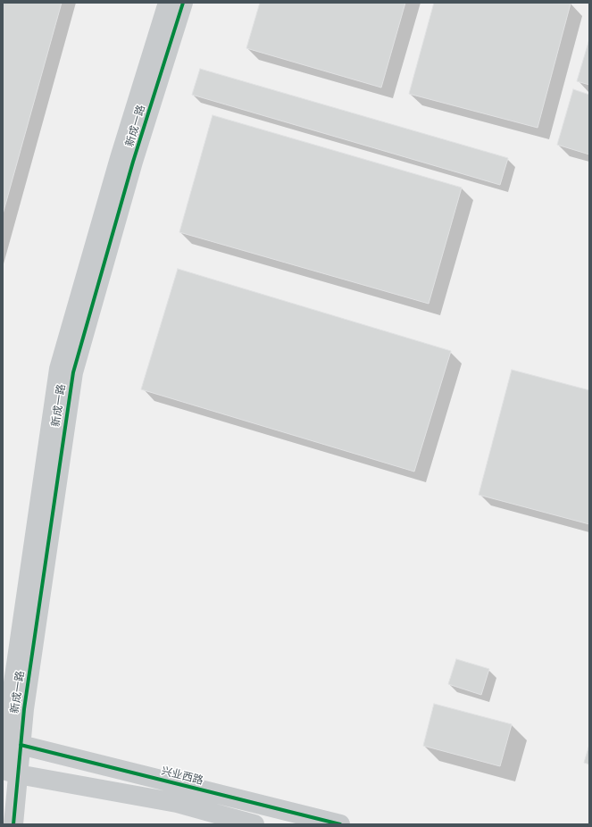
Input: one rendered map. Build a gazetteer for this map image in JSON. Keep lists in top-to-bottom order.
{
  "streets": {
    "street": ["新成一路", "兴业西路"]
  },
  "crossings": [
    ["新成一路", "兴业西路"]
  ]
}
